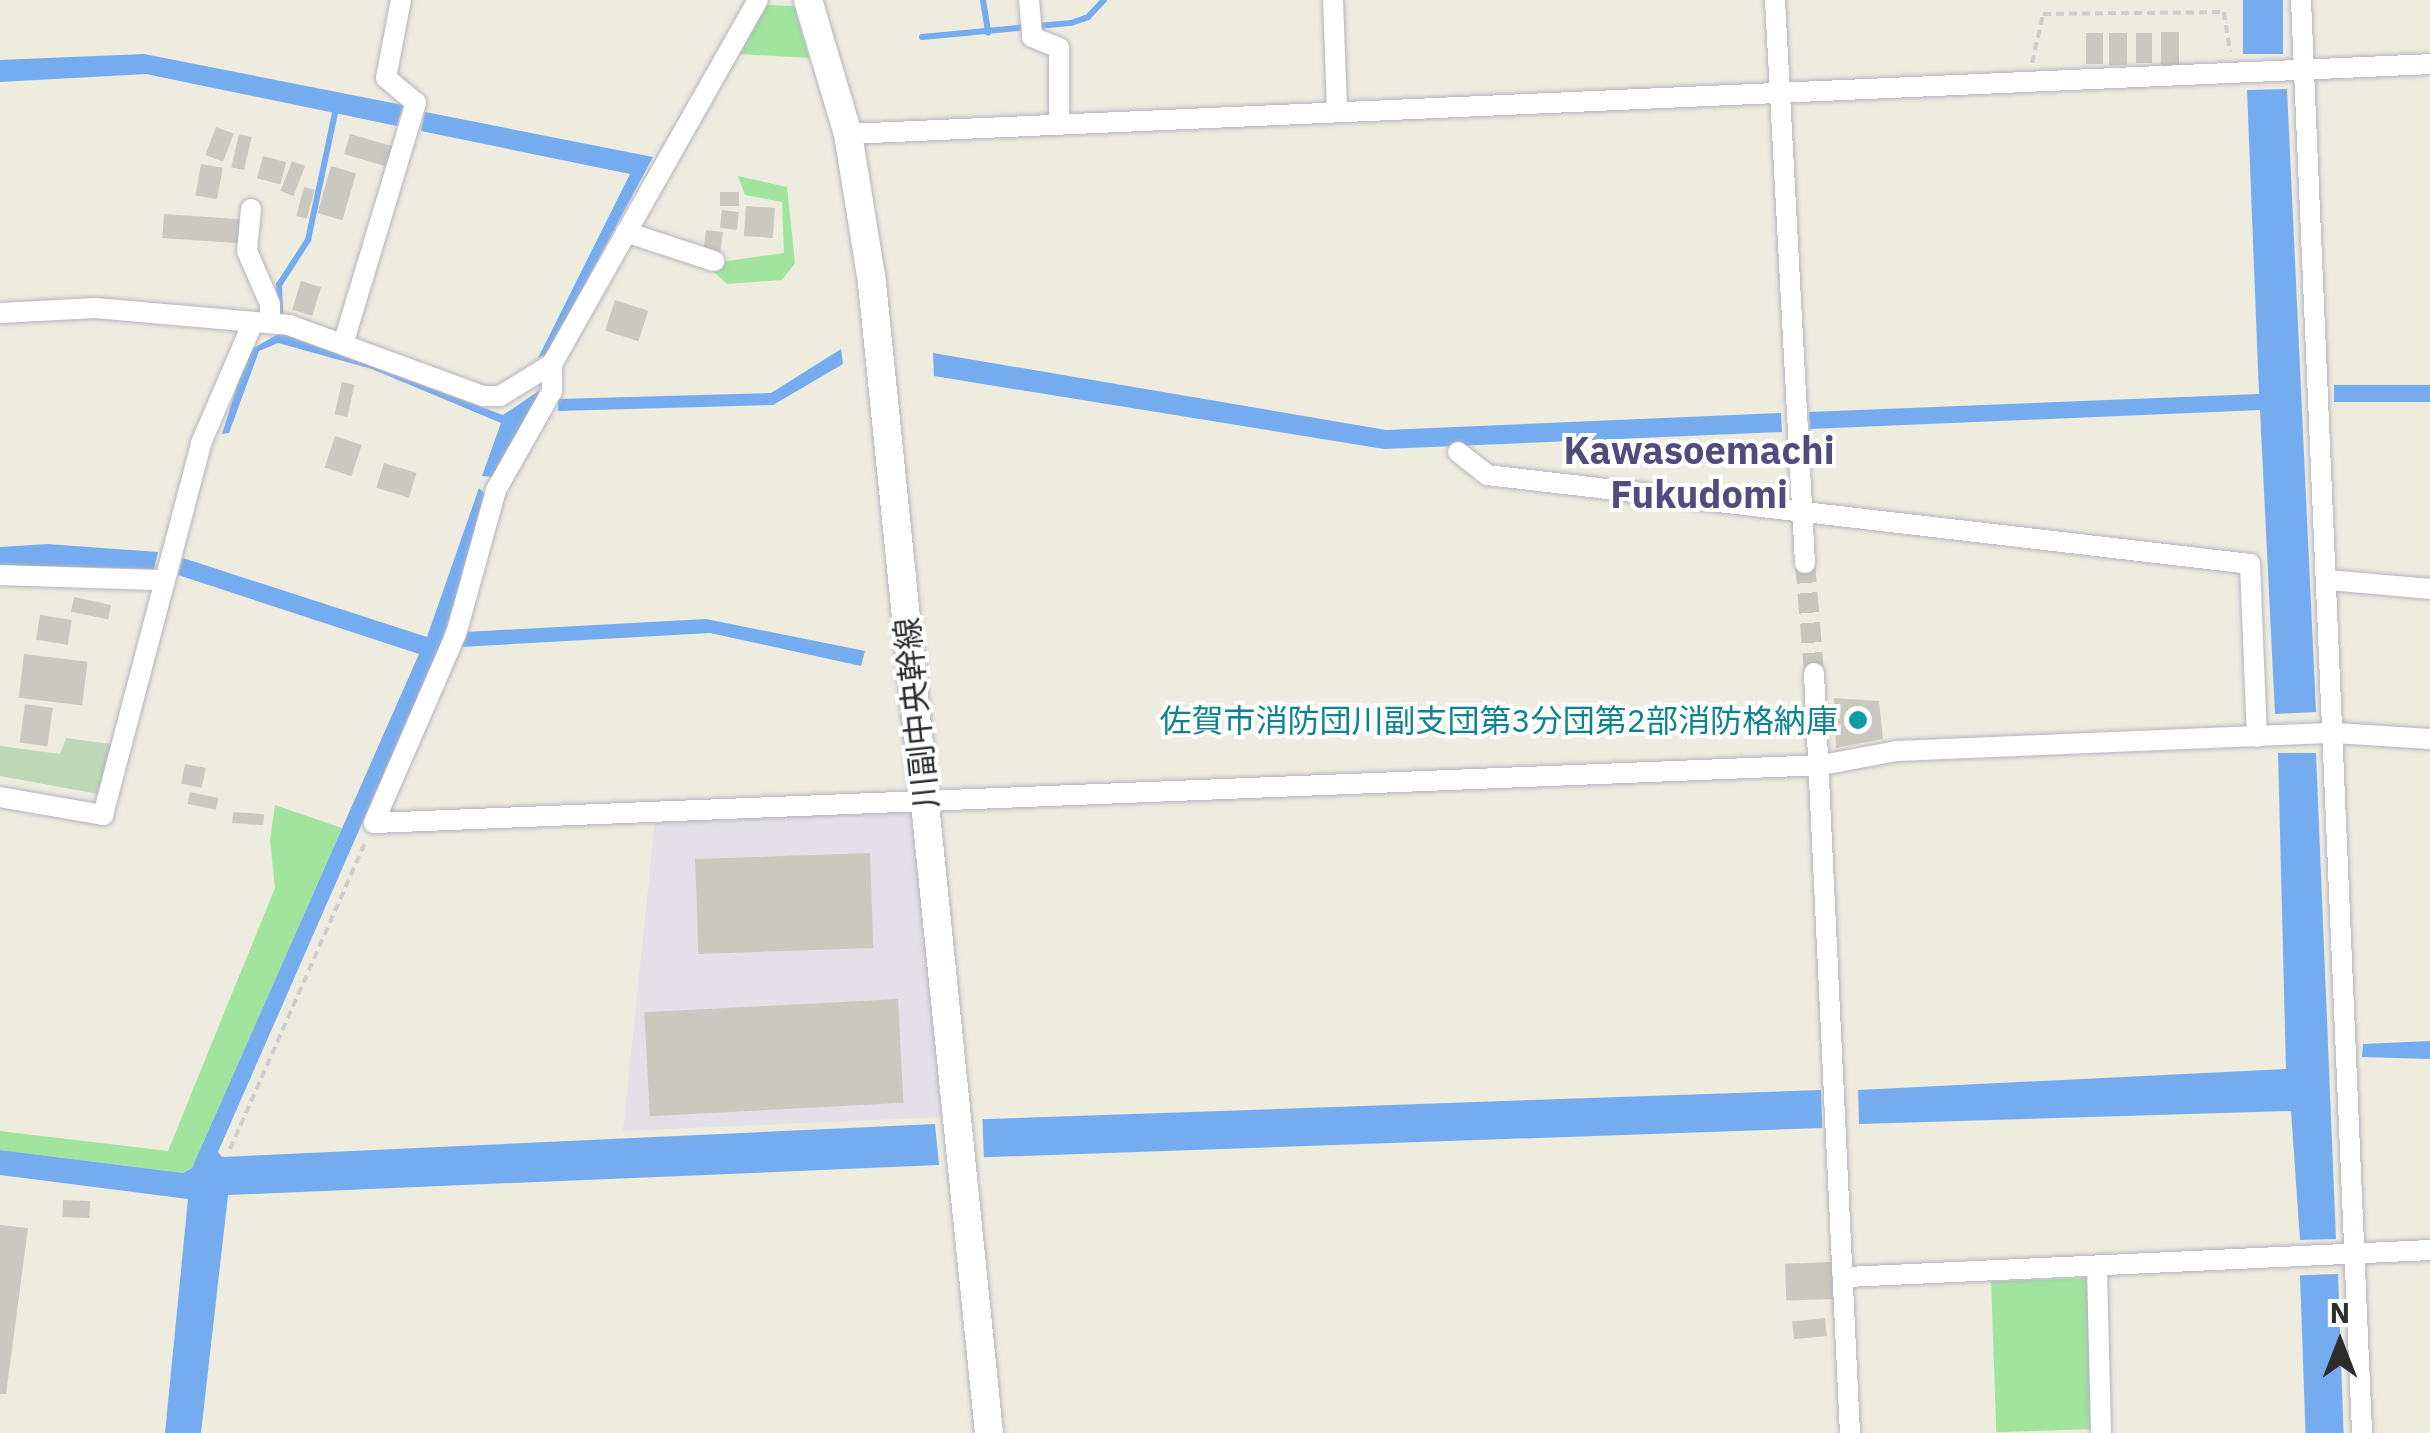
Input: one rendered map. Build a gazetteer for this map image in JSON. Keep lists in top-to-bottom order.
{
  "streets": {
    "street": ["川副中央幹線"]
  },
  "districts": ["Kawasoemachi Fukudomi"],
  "places": ["佐賀市消防団川副支団第3分団第2部消防格納庫"],
  "north": "top"
}
